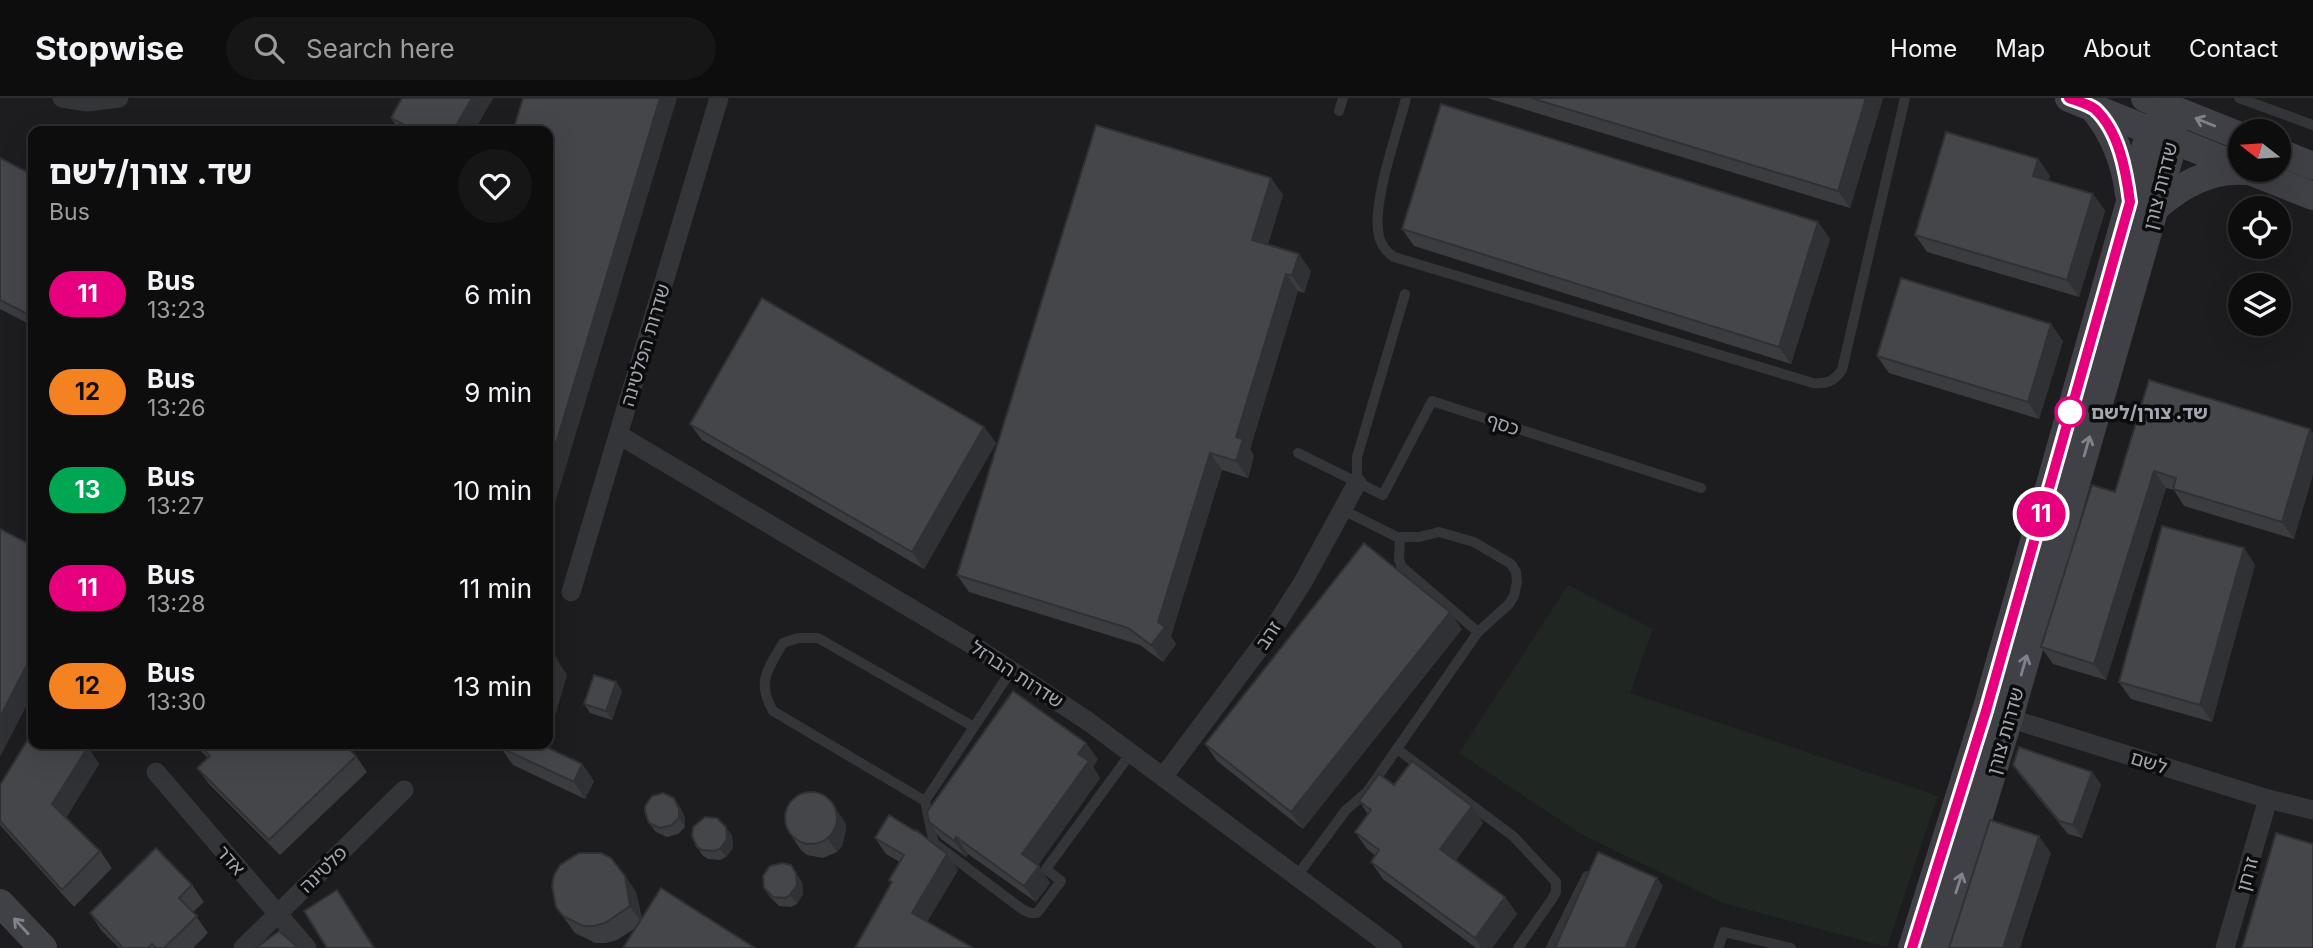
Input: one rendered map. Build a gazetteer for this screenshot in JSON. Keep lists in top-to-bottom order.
{
  "streets": {
    "street": [
      "שדרות צורן",
      "שדרות הפלטינה",
      "זהב",
      "שדרות הברזל",
      "לשם",
      "אדר",
      "פלטינה",
      "זרחן"
    ],
    "lane": ["כסף"]
  },
  "crossings": [
    ["שדרות צורן", "לשם"],
    ["שדרות הפלטינה", "שדרות הברזל"],
    ["כסף", "זהב"],
    ["זהב", "שדרות הברזל"],
    ["לשם", "זרחן"],
    ["אדר", "פלטינה"]
  ],
  "places": ["שד. צורן/לשם"],
  "lines": ["bus line 11"],
  "north": "left",
  "page": {
    "header": "Stopwise",
    "search": "Search here",
    "nav": [
      "Home",
      "Map",
      "About",
      "Contact"
    ],
    "on_map": "11",
    "heading": ["שד. צורן/לשם", "Bus"],
    "list": [
      {
        "mark": "11",
        "name": "Bus",
        "note": "13:23",
        "value": "6 min"
      },
      {
        "mark": "12",
        "name": "Bus",
        "note": "13:26",
        "value": "9 min"
      },
      {
        "mark": "13",
        "name": "Bus",
        "note": "13:27",
        "value": "10 min"
      },
      {
        "mark": "11",
        "name": "Bus",
        "note": "13:28",
        "value": "11 min"
      },
      {
        "mark": "12",
        "name": "Bus",
        "note": "13:30",
        "value": "13 min"
      }
    ]
  }
}
